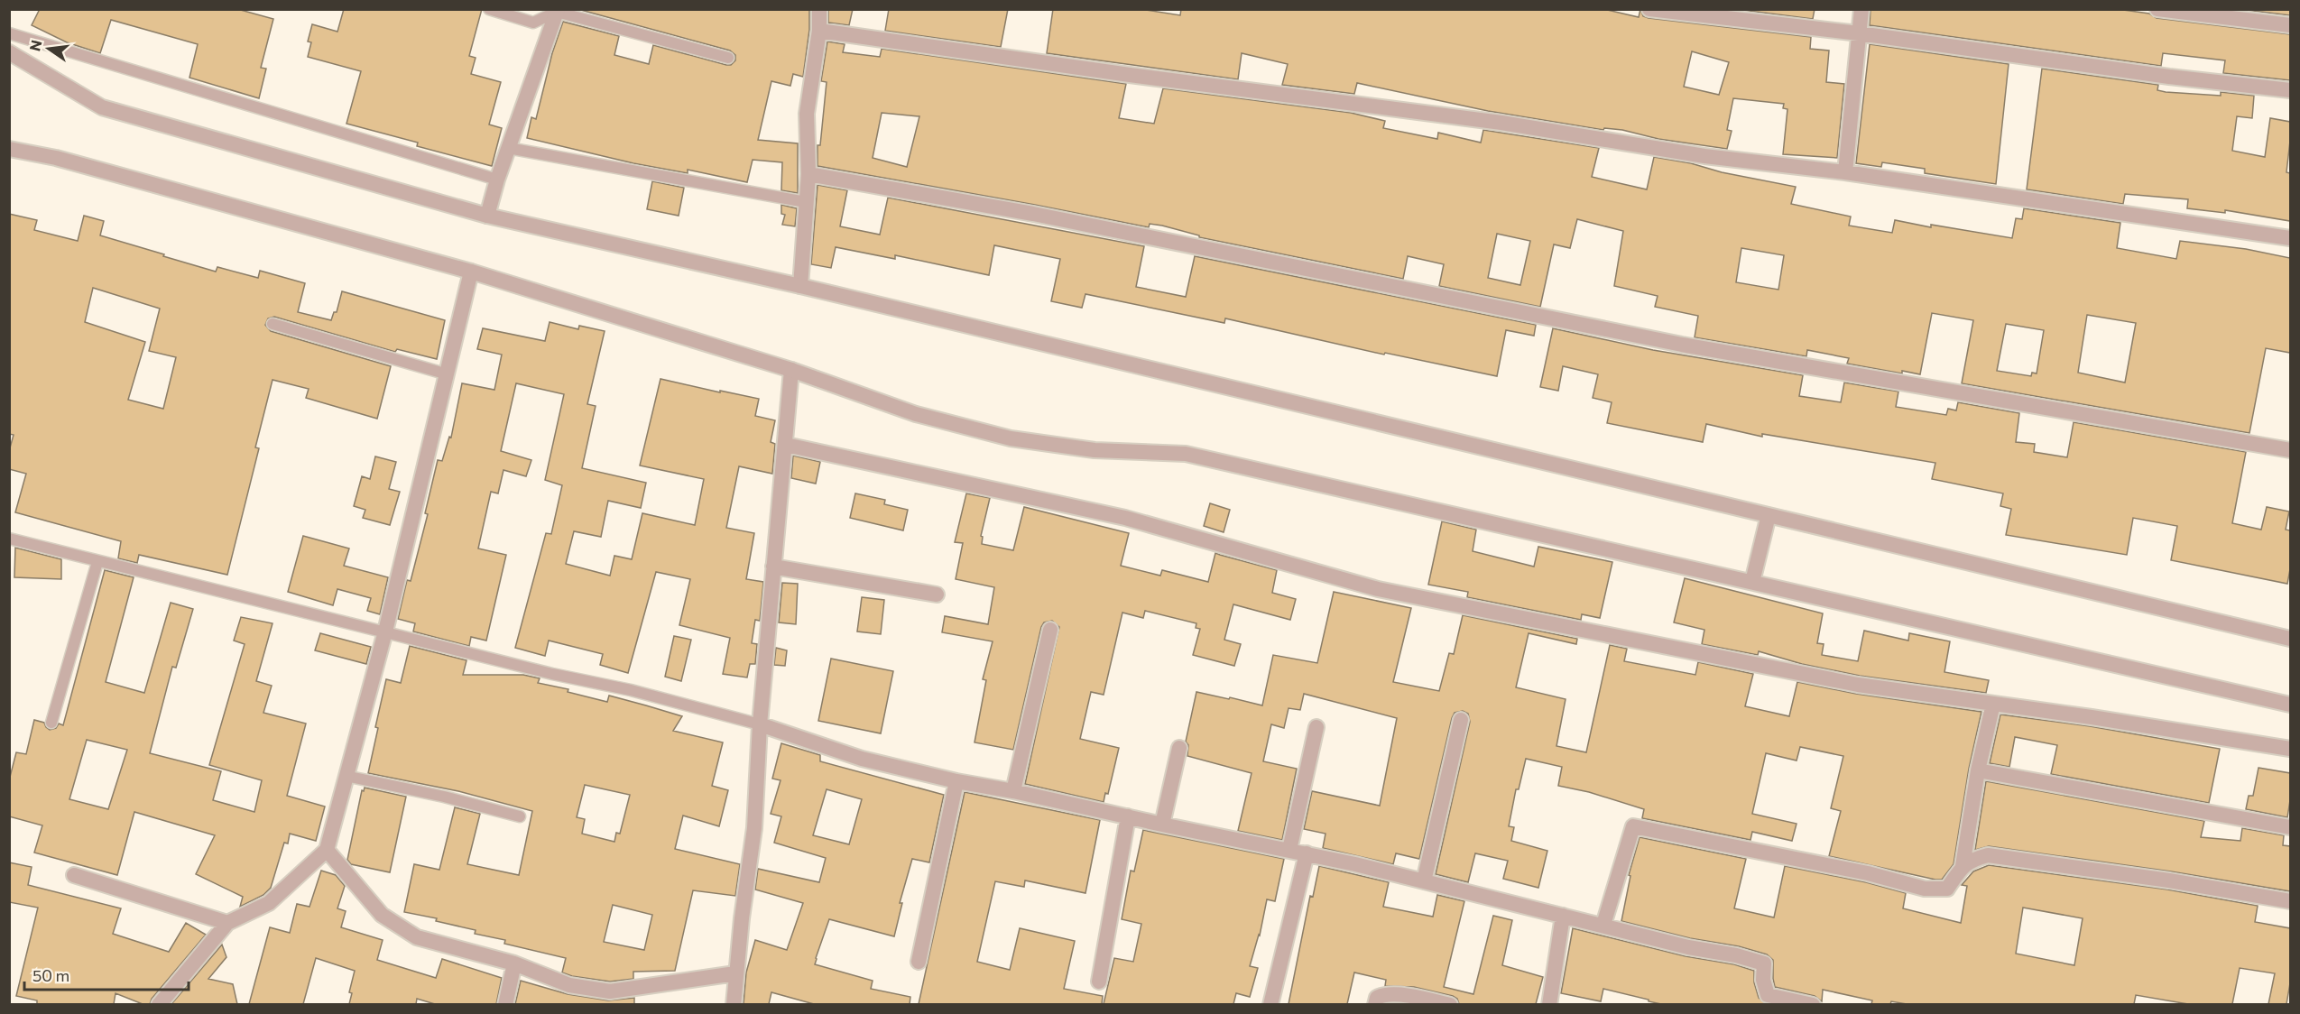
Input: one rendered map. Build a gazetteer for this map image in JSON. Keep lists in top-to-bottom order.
{
  "scale_bar": "50 m",
  "north": "left"
}
